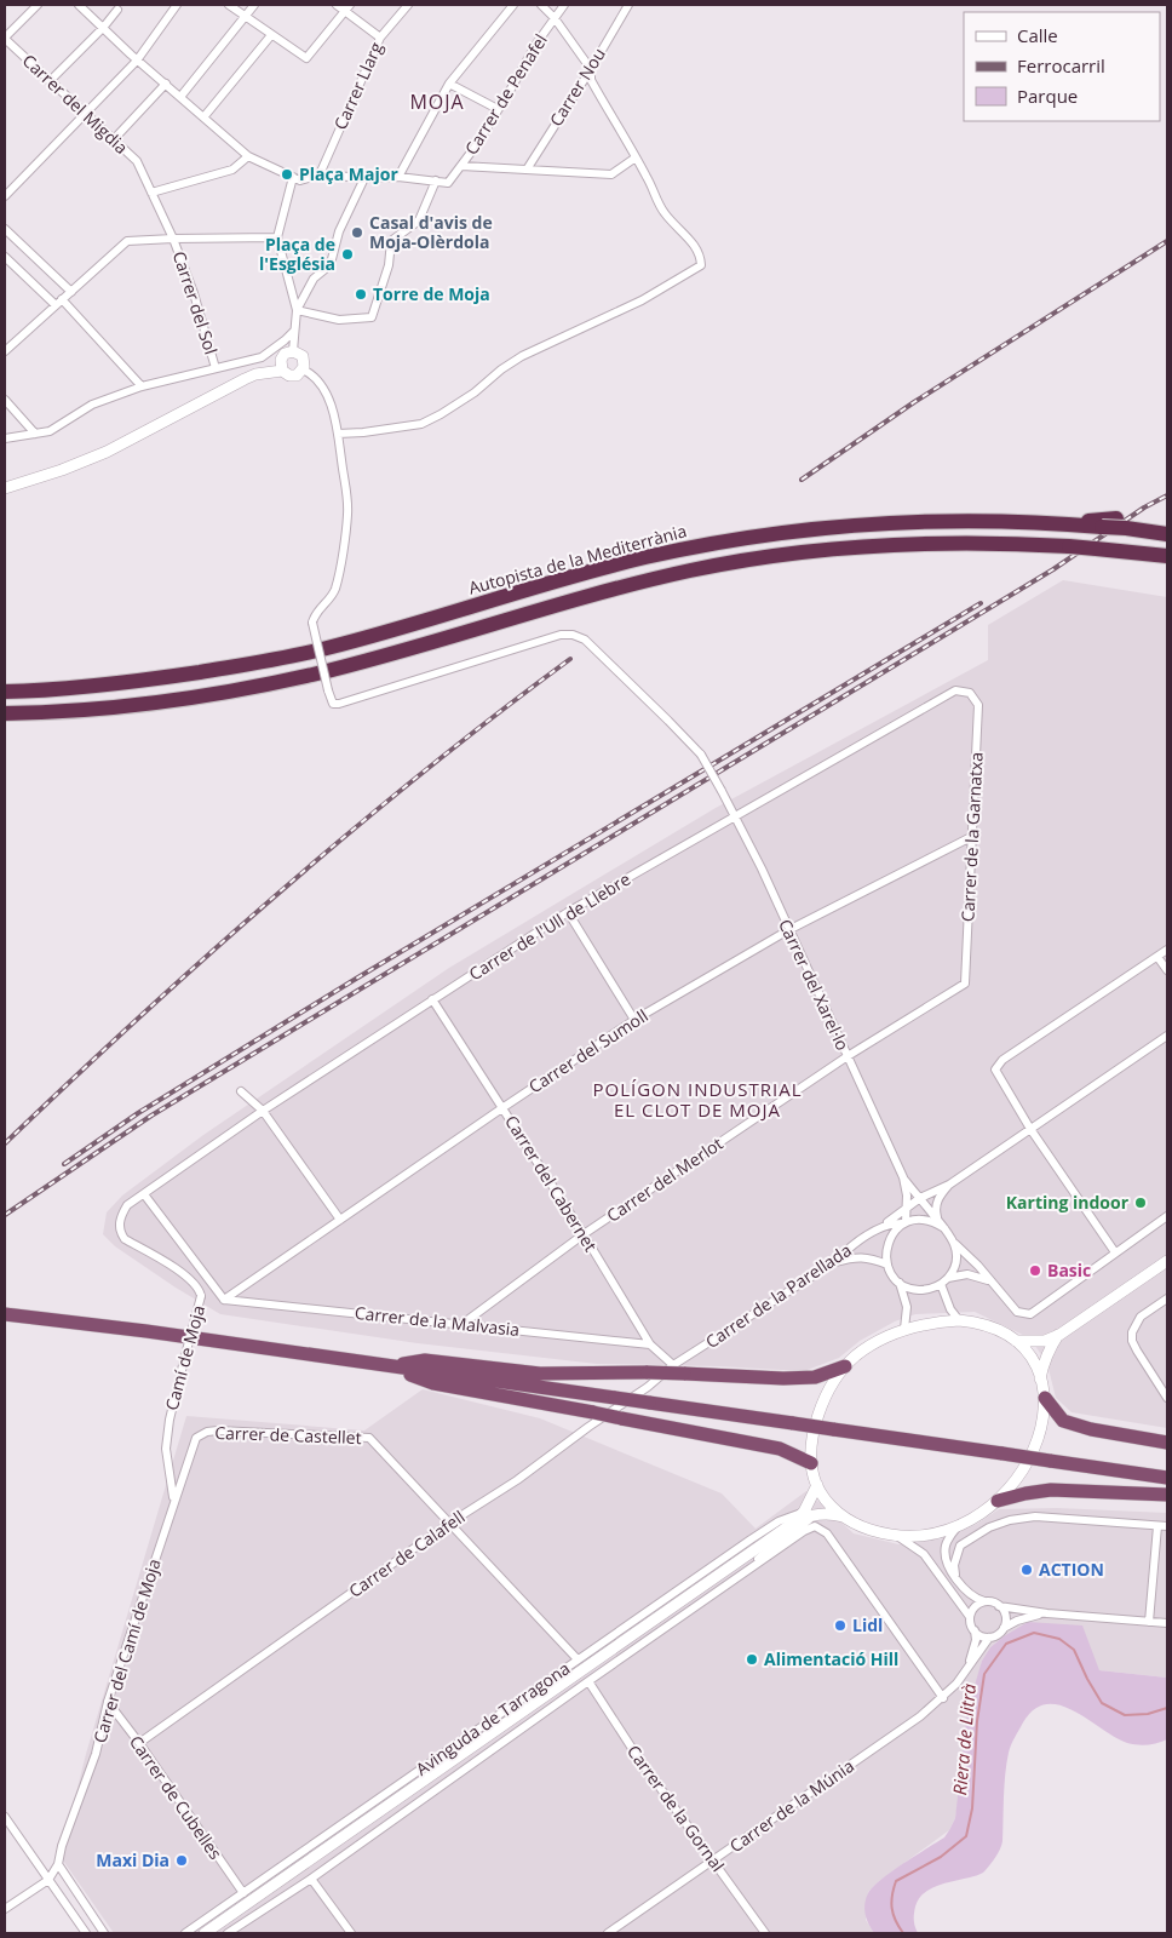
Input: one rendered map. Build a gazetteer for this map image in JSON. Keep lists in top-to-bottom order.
{
  "streets": {
    "highway": ["Autopista de la Mediterrània"],
    "street": [
      "Carrer Llarg",
      "Carrer Nou",
      "Carrer de Penafel",
      "Carrer del Migdia",
      "Carrer del Sol",
      "Carrer de la Garnatxa",
      "Carrer de l'Ull de Llebre",
      "Carrer del Xarel·lo",
      "Carrer del Sumoll",
      "Carrer del Merlot",
      "Carrer del Cabernet",
      "Carrer de la Parellada",
      "Carrer de la Malvasia",
      "Camí de Moja",
      "Carrer de Castellet",
      "Carrer de Calafell",
      "Carrer del Camí de Moja",
      "Avinguda de Tarragona",
      "Carrer de Cubelles",
      "Carrer de la Múnia",
      "Carrer de la Gornal"
    ]
  },
  "crossings": [
    ["Carrer del Migdia", "Carrer del Sol"],
    ["Carrer de la Garnatxa", "Carrer de l'Ull de Llebre"],
    ["Carrer de la Garnatxa", "Carrer del Sumoll"],
    ["Carrer de la Garnatxa", "Carrer del Merlot"],
    ["Carrer de l'Ull de Llebre", "Carrer del Xarel·lo"],
    ["Carrer de l'Ull de Llebre", "Carrer del Cabernet"],
    ["Carrer de l'Ull de Llebre", "Camí de Moja"],
    ["Carrer del Xarel·lo", "Carrer del Sumoll"],
    ["Carrer del Xarel·lo", "Carrer del Merlot"],
    ["Carrer del Sumoll", "Carrer del Cabernet"],
    ["Carrer del Sumoll", "Carrer de la Malvasia"],
    ["Carrer del Merlot", "Carrer del Cabernet"],
    ["Carrer del Merlot", "Carrer de la Malvasia"],
    ["Carrer del Cabernet", "Carrer de la Parellada"],
    ["Carrer del Cabernet", "Carrer de la Malvasia"],
    ["Carrer del Cabernet", "Carrer de Calafell"],
    ["Carrer de la Parellada", "Carrer de Calafell"],
    ["Camí de Moja", "Carrer del Camí de Moja"],
    ["Carrer de Castellet", "Carrer de Calafell"],
    ["Carrer de Castellet", "Carrer del Camí de Moja"],
    ["Carrer de Castellet", "Avinguda de Tarragona"],
    ["Carrer de Calafell", "Carrer de Cubelles"],
    ["Carrer del Camí de Moja", "Carrer de Cubelles"],
    ["Avinguda de Tarragona", "Carrer de Cubelles"],
    ["Avinguda de Tarragona", "Carrer de la Múnia"],
    ["Avinguda de Tarragona", "Carrer de la Gornal"],
    ["Carrer de la Múnia", "Carrer de la Gornal"]
  ],
  "districts": ["MOJA", "POLÍGON INDUSTRIAL EL CLOT DE MOJA"],
  "water": ["Riera de Llitrà"],
  "places": [
    "Plaça Major",
    "Casal d'avis de Moja-Olèrdola",
    "Plaça de l'Església",
    "Torre de Moja",
    "Karting indoor",
    "Basic",
    "ACTION",
    "Lidl",
    "Alimentació Hill",
    "Maxi Dia"
  ],
  "legend": ["Calle", "Ferrocarril", "Parque"]
}
